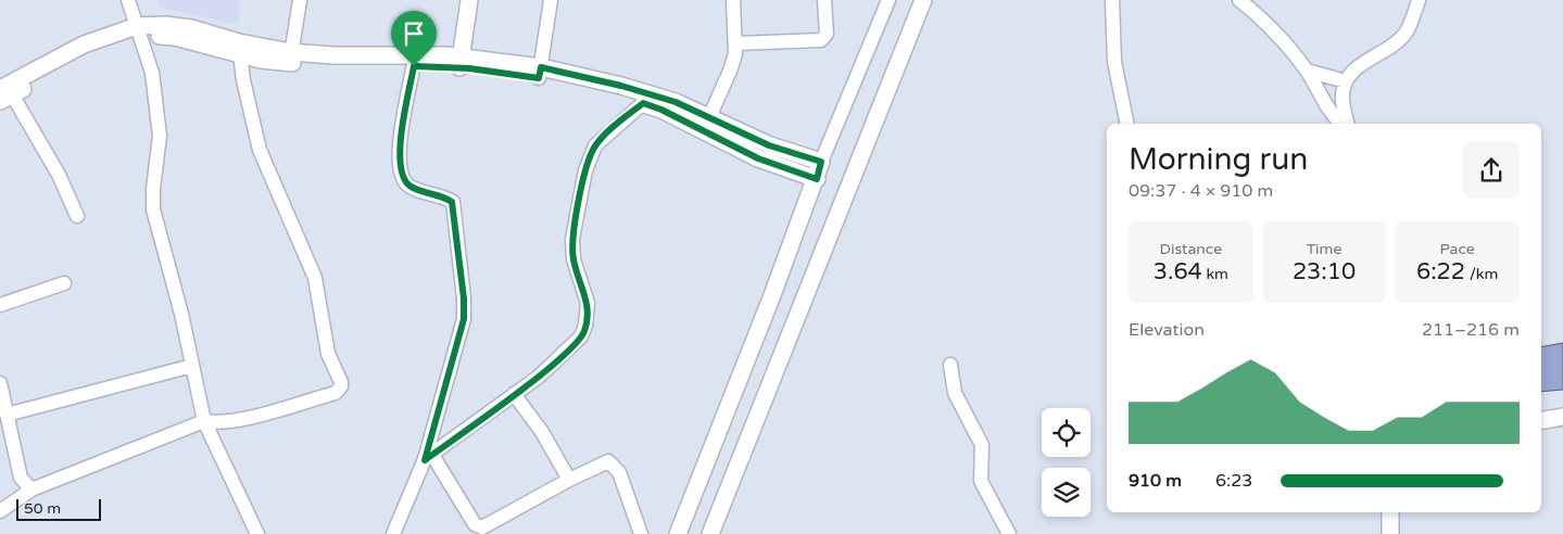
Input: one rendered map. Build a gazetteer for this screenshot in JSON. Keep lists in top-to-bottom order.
{
  "scale_bar": "50 m",
  "page": {
    "heading": ["Morning run", "09:37 · 4 × 910 m"],
    "stats": [
      ["Distance", "3.64 km"],
      ["Time", "23:10"],
      ["Pace", "6:22 /km"]
    ],
    "chart": ["Elevation", "211–216 m"],
    "list": [
      {
        "name": "910 m",
        "note": "6:23"
      }
    ],
    "scale": "50 m"
  }
}
